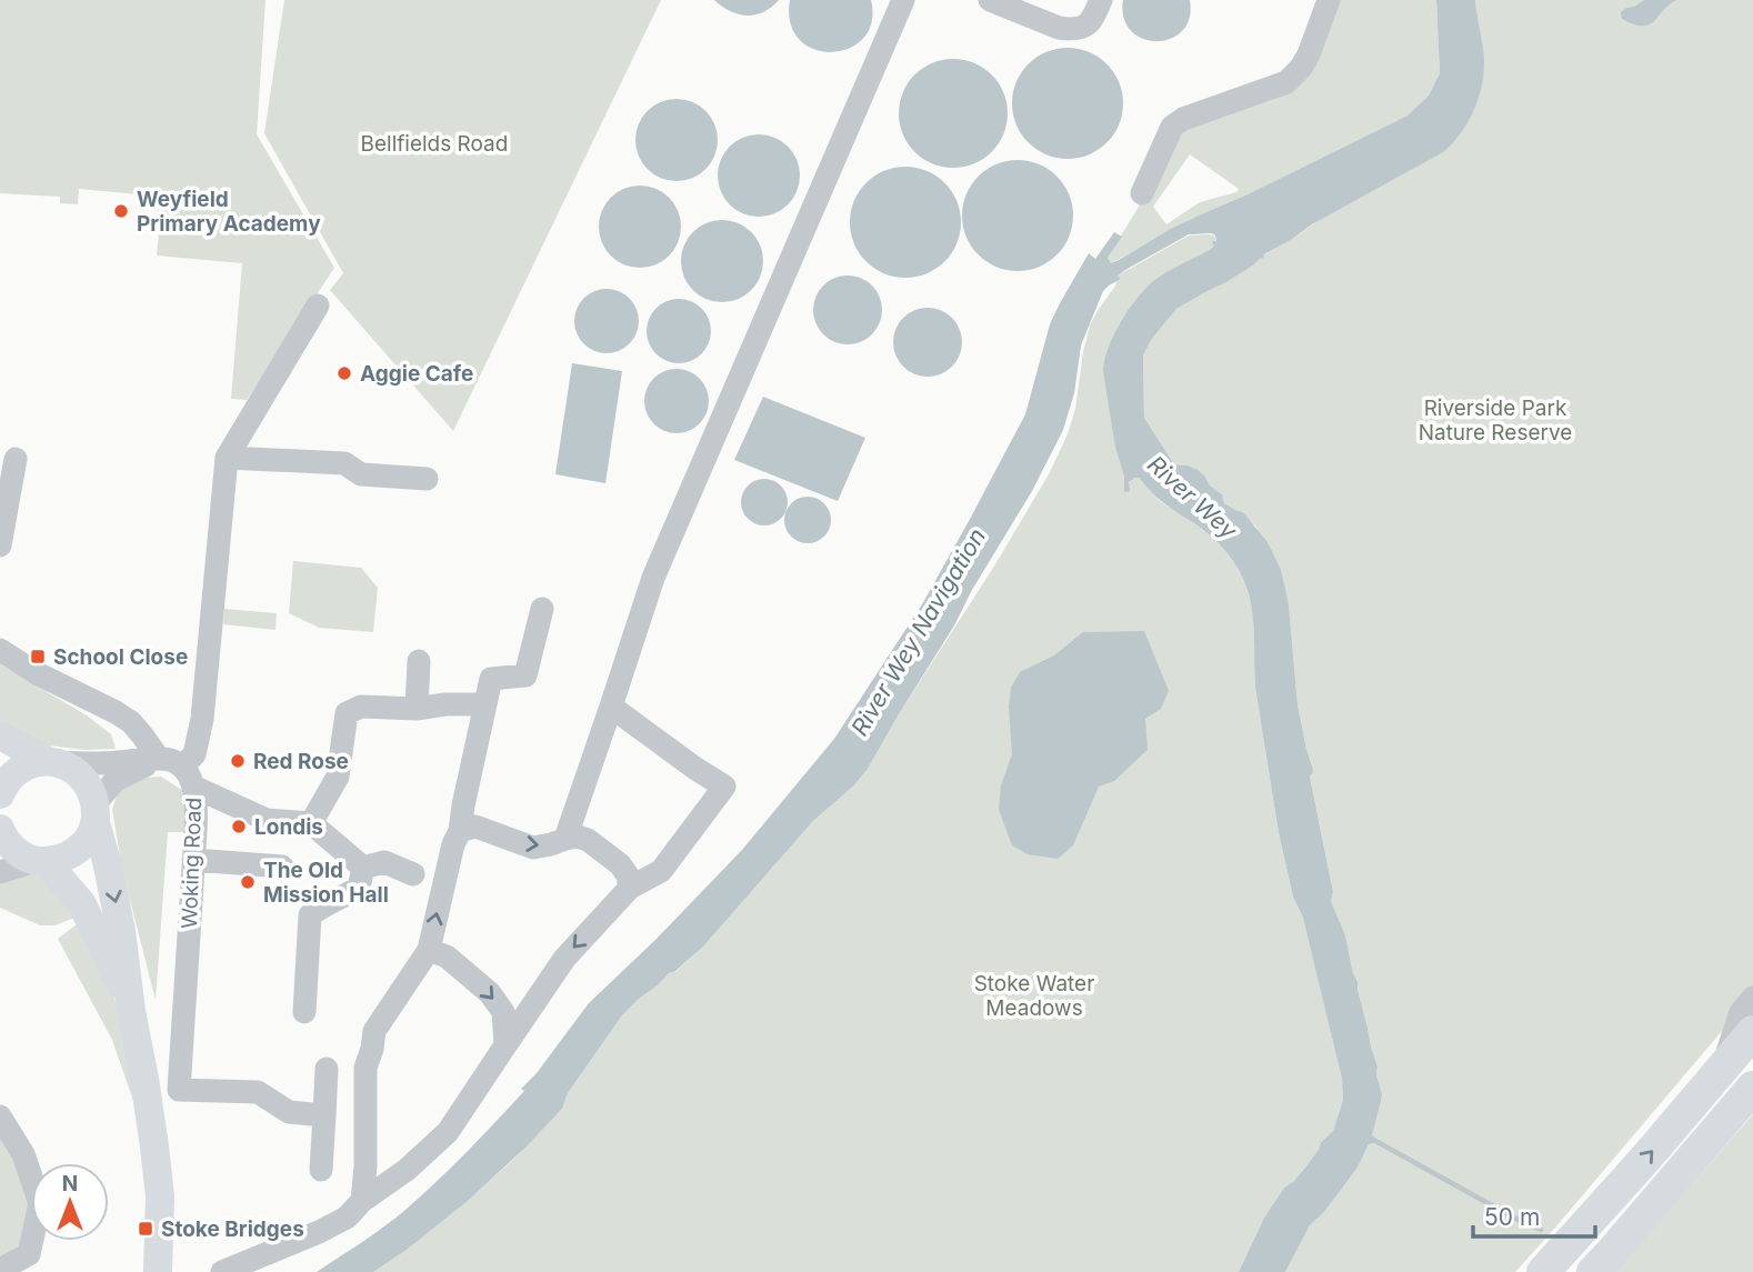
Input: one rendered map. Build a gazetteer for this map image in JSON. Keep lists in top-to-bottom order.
{
  "streets": {
    "street": ["Woking Road"]
  },
  "water": ["River Wey", "River Wey Navigation"],
  "parks": ["Bellfields Road", "Riverside Park Nature Reserve", "Stoke Water Meadows"],
  "places": {
    "other": [
      "Weyfield Primary Academy",
      "Aggie Cafe",
      "Red Rose",
      "Londis",
      "The Old Mission Hall"
    ],
    "transit": ["School Close", "Stoke Bridges"]
  },
  "scale_bar": "50 m",
  "north": "top"
}
